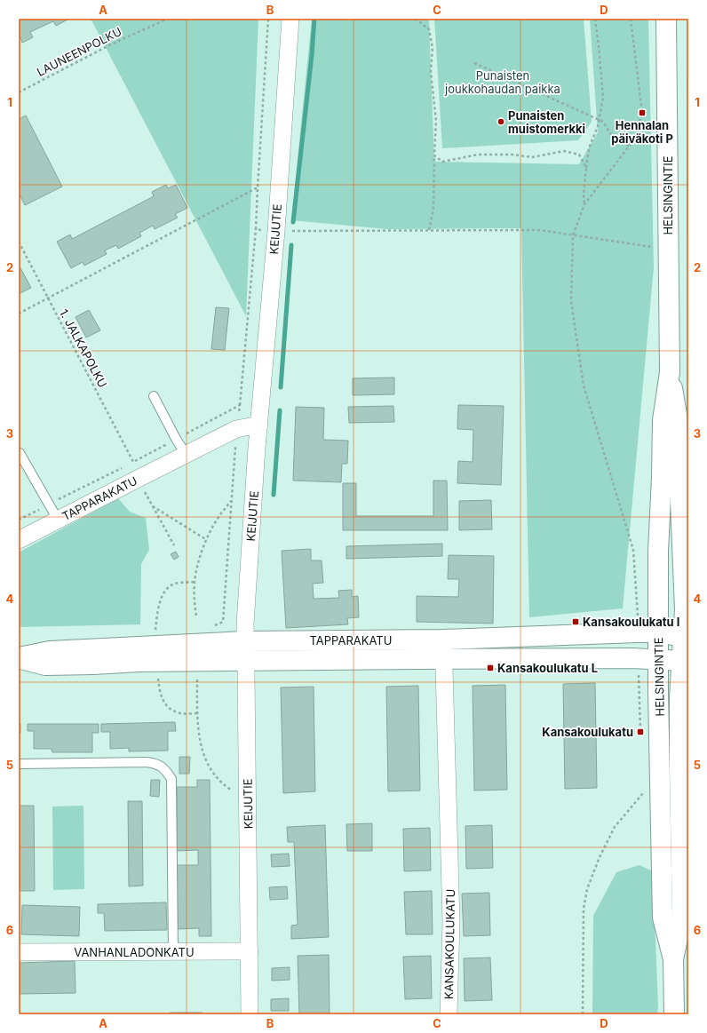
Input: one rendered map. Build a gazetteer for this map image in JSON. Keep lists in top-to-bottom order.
{
  "streets": {
    "main road": ["HELSINGINTIE", "TAPPARAKATU"],
    "street": ["KEIJUTIE", "KANSAKOULUKATU", "VANHANLADONKATU"],
    "path": ["LAUNEENPOLKU", "1. JALKAPOLKU"]
  },
  "crossings": [
    ["HELSINGINTIE", "TAPPARAKATU"],
    ["KEIJUTIE", "TAPPARAKATU"],
    ["KEIJUTIE", "VANHANLADONKATU"],
    ["TAPPARAKATU", "KANSAKOULUKATU"]
  ],
  "parks": ["Punaisten joukkohaudan paikka"],
  "places": {
    "transit": [
      "Hennalan päiväkoti P",
      "Kansakoulukatu I",
      "Kansakoulukatu L",
      "Kansakoulukatu"
    ],
    "other": ["Punaisten muistomerkki"]
  },
  "grid": {
    "columns": [
      "A",
      "B",
      "C",
      "D"
    ],
    "rows": [
      "1",
      "2",
      "3",
      "4",
      "5",
      "6"
    ]
  }
}
